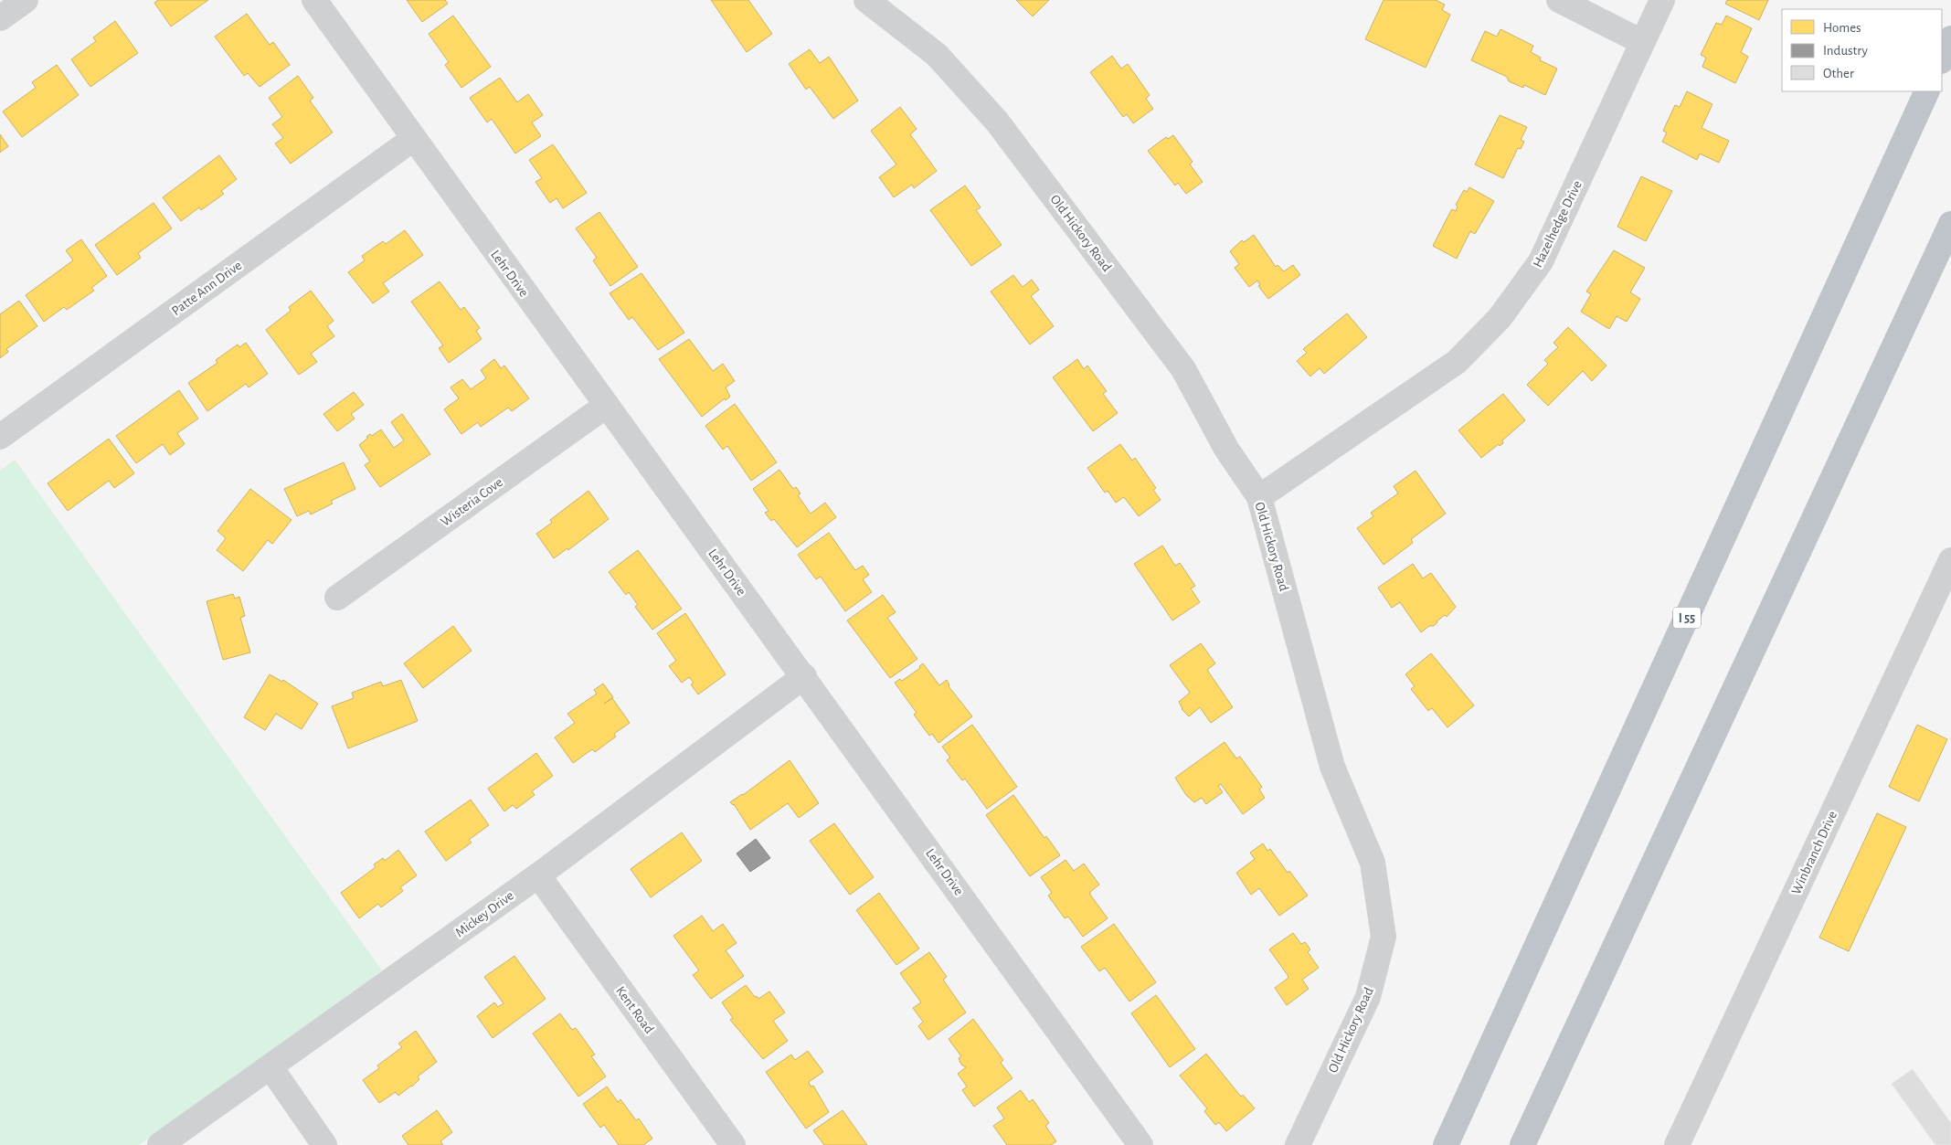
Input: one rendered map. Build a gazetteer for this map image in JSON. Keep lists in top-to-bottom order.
{
  "streets": {
    "highway": ["I 55"],
    "street": [
      "Hazelhedge Drive",
      "Old Hickory Road",
      "Lehr Drive",
      "Patte Ann Drive",
      "Wisteria Cove",
      "Winbranch Drive",
      "Mickey Drive",
      "Kent Road"
    ]
  },
  "crossings": [
    ["Hazelhedge Drive", "Old Hickory Road"],
    ["Lehr Drive", "Patte Ann Drive"],
    ["Lehr Drive", "Wisteria Cove"],
    ["Lehr Drive", "Mickey Drive"],
    ["Mickey Drive", "Kent Road"]
  ],
  "legend": ["Homes", "Industry", "Other"]
}
